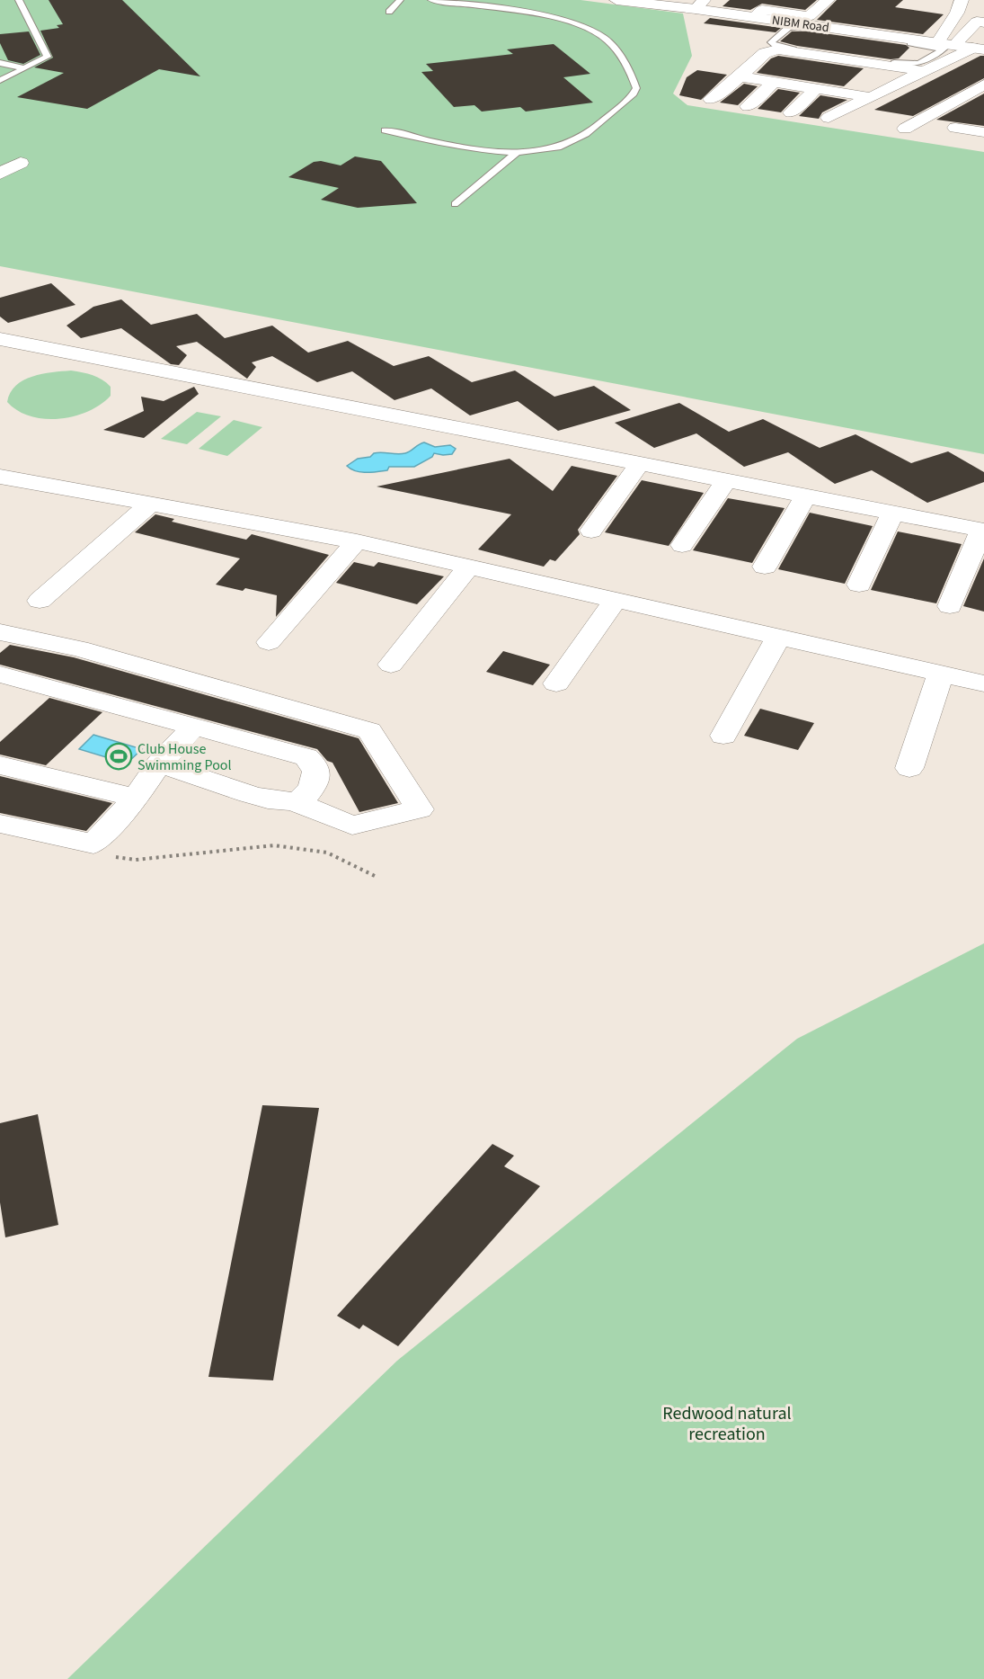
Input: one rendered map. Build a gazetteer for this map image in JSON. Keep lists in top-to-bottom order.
{
  "streets": {
    "street": ["NIBM Road"]
  },
  "parks": ["Redwood natural recreation"],
  "places": {
    "sports": ["Club House Swimming Pool"]
  }
}
